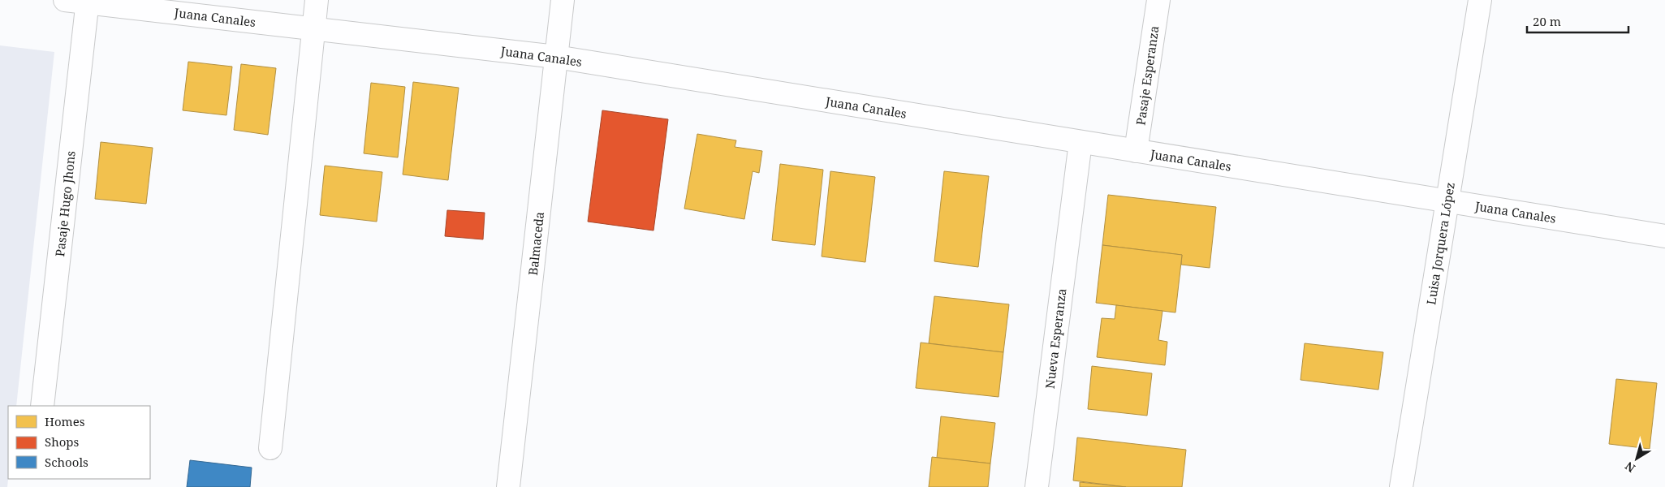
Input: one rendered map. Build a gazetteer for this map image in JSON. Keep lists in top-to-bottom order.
{
  "streets": {
    "street": [
      "Juana Canales",
      "Pasaje Esperanza",
      "Pasaje Hugo Jhons",
      "Balmaceda",
      "Luisa Jorquera López",
      "Nueva Esperanza"
    ]
  },
  "crossings": [
    ["Juana Canales", "Pasaje Esperanza"],
    ["Juana Canales", "Pasaje Hugo Jhons"],
    ["Juana Canales", "Balmaceda"],
    ["Juana Canales", "Luisa Jorquera López"],
    ["Juana Canales", "Nueva Esperanza"]
  ],
  "legend": ["Homes", "Shops", "Schools"],
  "scale_bar": "20 m",
  "north": "bottom left"
}
